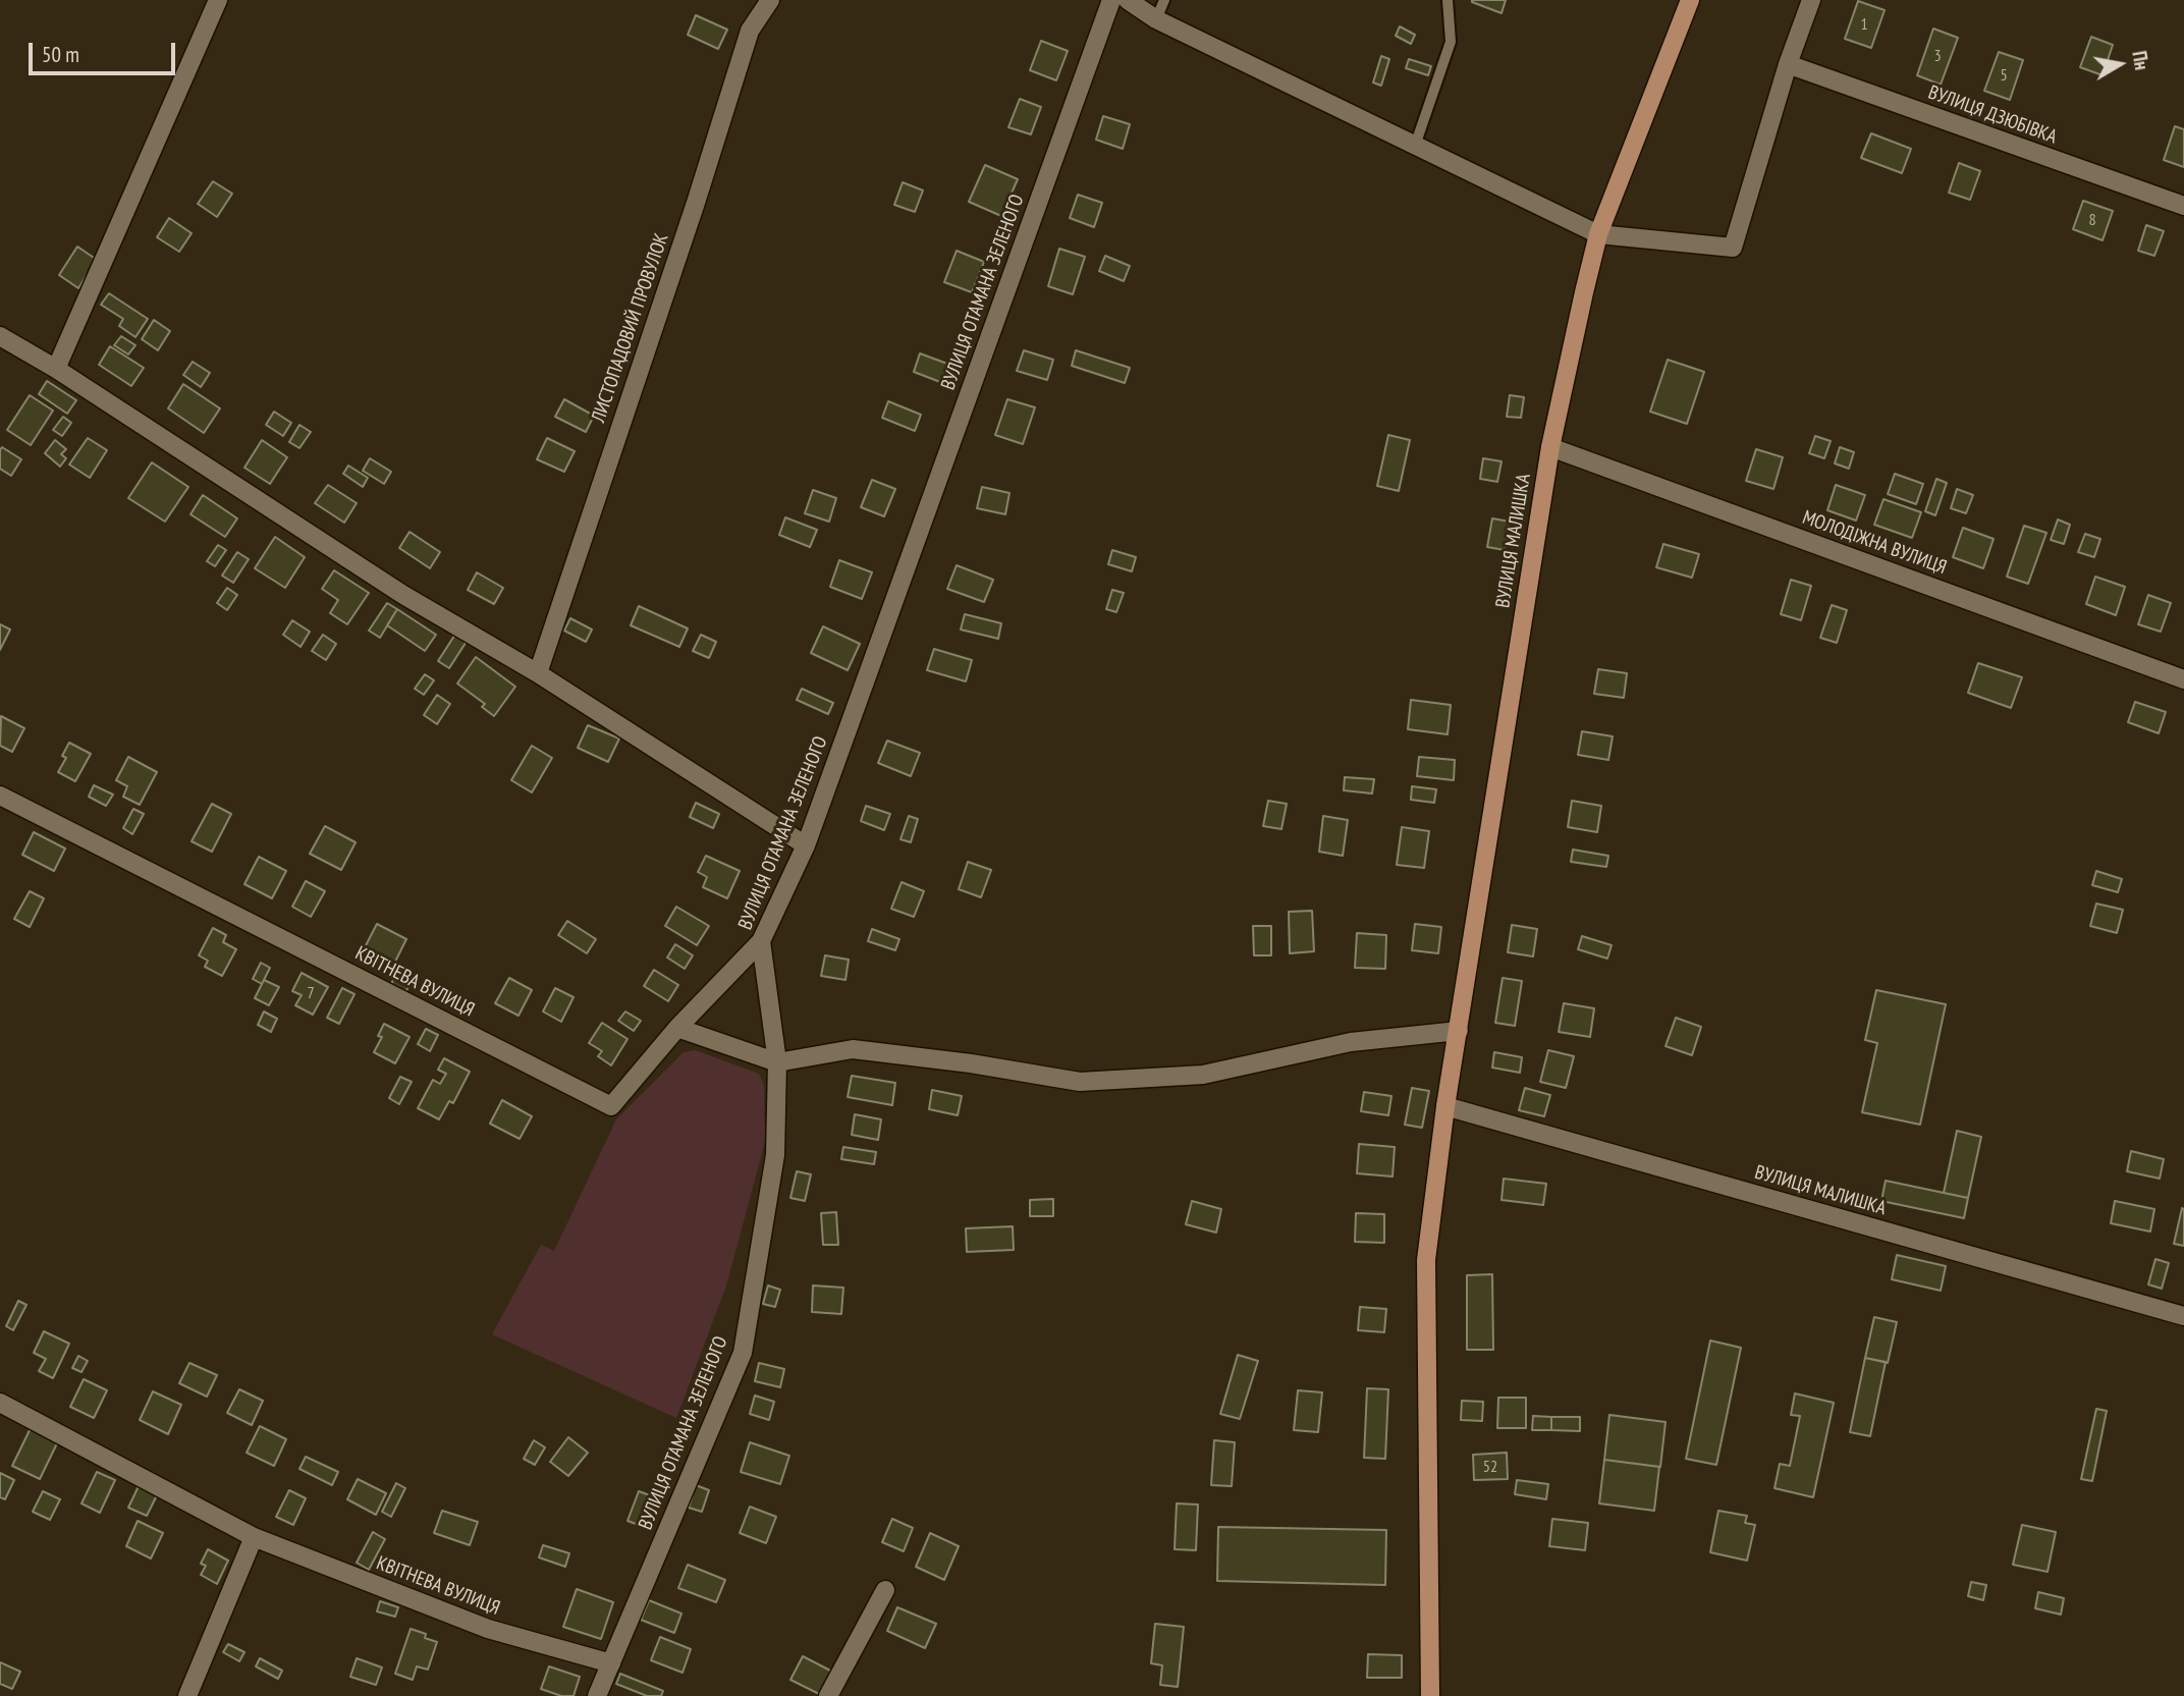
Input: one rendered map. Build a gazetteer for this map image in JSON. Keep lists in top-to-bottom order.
{
  "streets": {
    "main road": ["ВУЛИЦЯ МАЛИШКА"],
    "street": [
      "ВУЛИЦЯ ДЗЮБІВКА",
      "ВУЛИЦЯ ОТАМАНА ЗЕЛЕНОГО",
      "ЛИСТОПАДОВИЙ ПРОВУЛОК",
      "МОЛОДІЖНА ВУЛИЦЯ",
      "КВІТНЕВА ВУЛИЦЯ"
    ]
  },
  "crossings": [
    ["ВУЛИЦЯ ОТАМАНА ЗЕЛЕНОГО", "КВІТНЕВА ВУЛИЦЯ"],
    ["ВУЛИЦЯ МАЛИШКА", "МОЛОДІЖНА ВУЛИЦЯ"]
  ],
  "house_numbers": [
    "1",
    "3",
    "5",
    "8",
    "7",
    "52"
  ],
  "scale_bar": "50 m",
  "north": "right"
}
